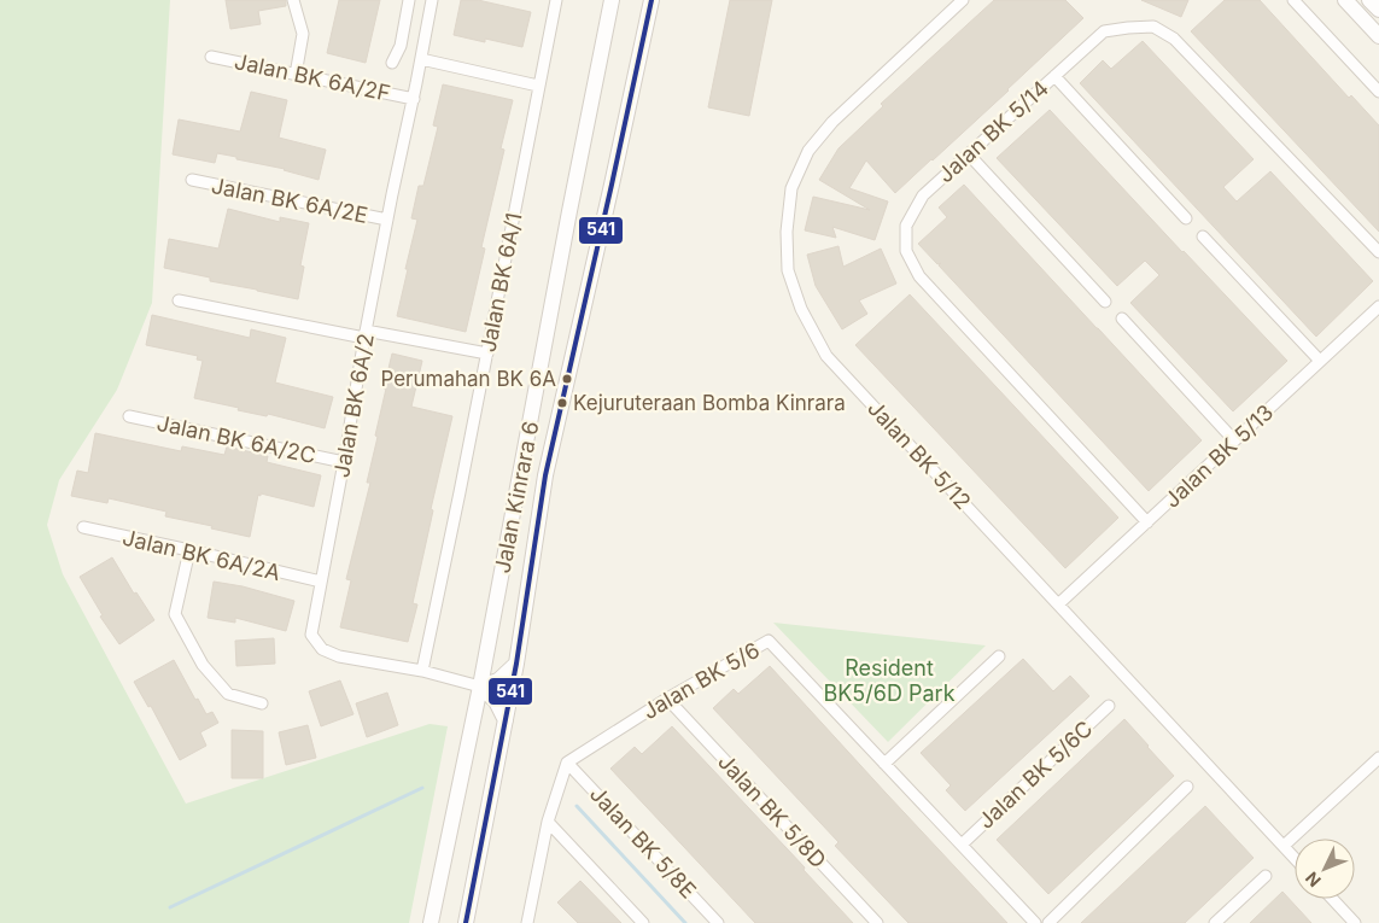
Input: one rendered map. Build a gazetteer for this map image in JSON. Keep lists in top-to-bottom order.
{
  "streets": {
    "main road": ["Jalan Kinrara 6"],
    "street": [
      "Jalan BK 6A/2F",
      "Jalan BK 5/14",
      "Jalan BK 6A/2E",
      "Jalan BK 6A/1",
      "Jalan BK 6A/2",
      "Jalan BK 6A/2C",
      "Jalan BK 5/12",
      "Jalan BK 5/13",
      "Jalan BK 6A/2A",
      "Jalan BK 5/6",
      "Jalan BK 5/6C",
      "Jalan BK 5/8D",
      "Jalan BK 5/8E"
    ]
  },
  "crossings": [
    ["Jalan BK 6A/2F", "Jalan BK 6A/2"],
    ["Jalan BK 5/14", "Jalan BK 5/13"],
    ["Jalan BK 6A/2E", "Jalan BK 6A/2"],
    ["Jalan BK 6A/1", "Jalan BK 6A/2"],
    ["Jalan BK 6A/2", "Jalan BK 6A/2C"],
    ["Jalan BK 6A/2", "Jalan Kinrara 6"],
    ["Jalan BK 6A/2", "Jalan BK 6A/2A"],
    ["Jalan BK 5/12", "Jalan BK 5/13"],
    ["Jalan BK 5/6", "Jalan BK 5/6C"],
    ["Jalan BK 5/6", "Jalan BK 5/8D"],
    ["Jalan BK 5/6", "Jalan BK 5/8E"]
  ],
  "parks": ["Resident BK5/6D Park"],
  "places": ["Perumahan BK 6A", "Kejuruteraan Bomba Kinrara"],
  "lines": ["transit line 541"],
  "north": "bottom left"
}
